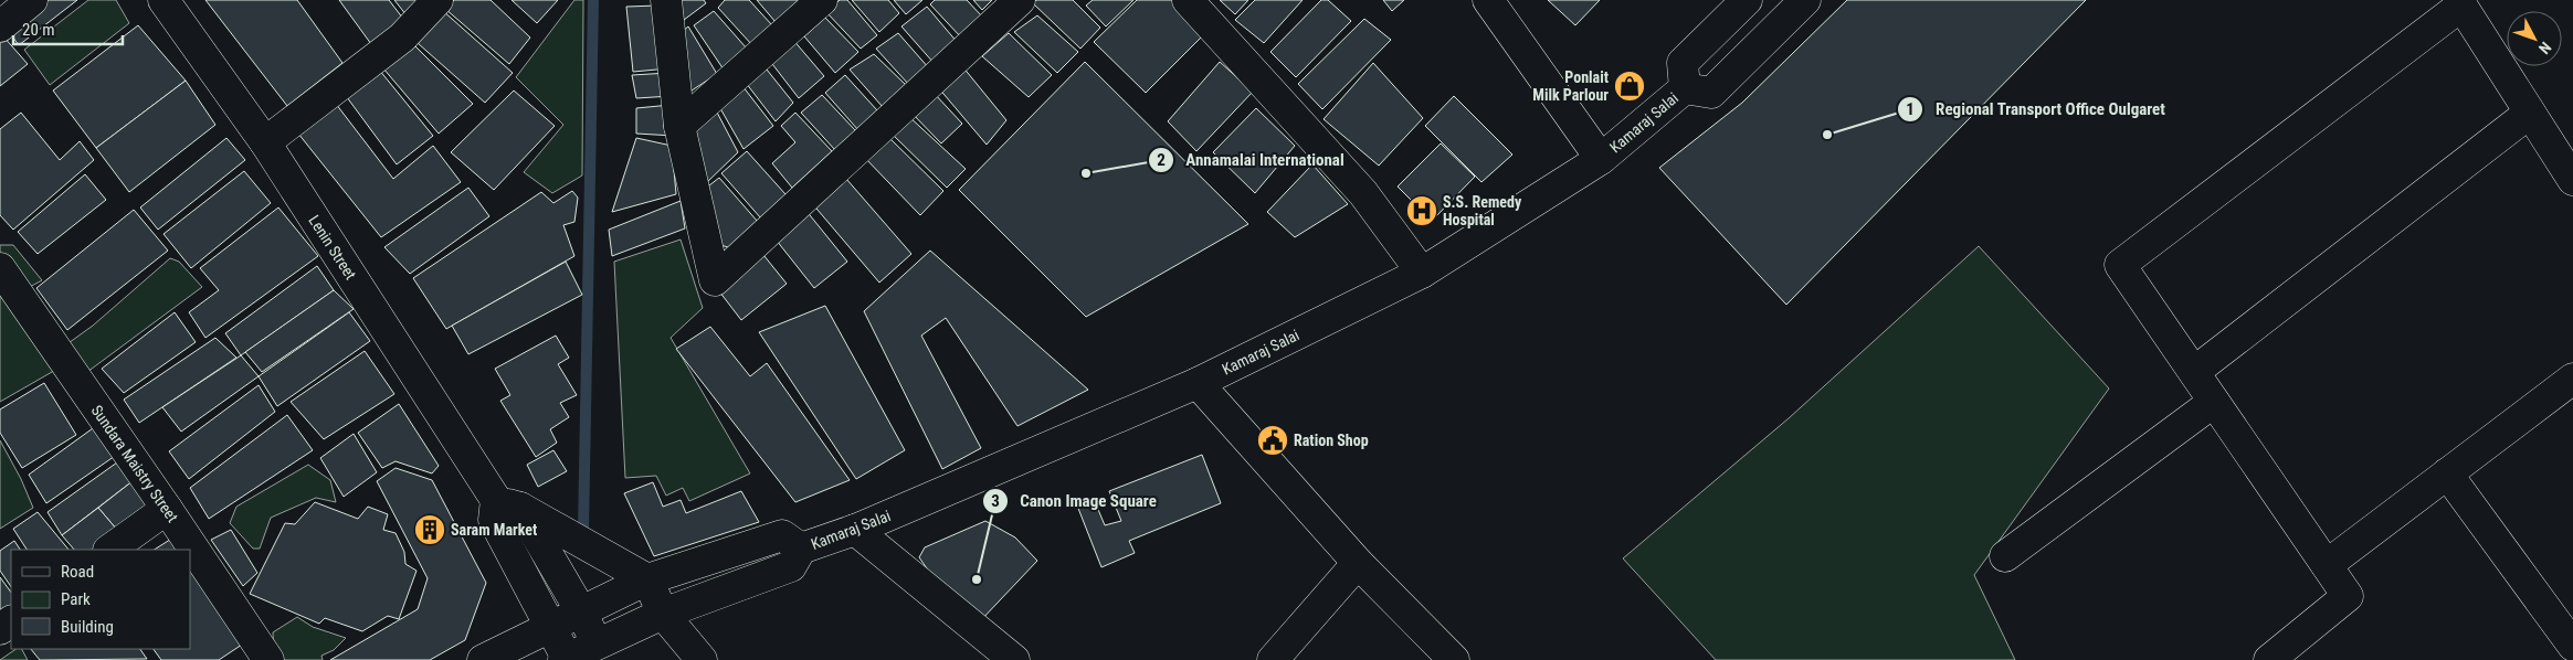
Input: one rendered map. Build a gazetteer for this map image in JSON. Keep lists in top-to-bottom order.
{
  "streets": {
    "street": ["Kamaraj Salai", "Lenin Street", "Sundara Maistry Street"]
  },
  "crossings": [
    ["Kamaraj Salai", "Lenin Street"]
  ],
  "places": {
    "shop": ["Ponlait Milk Parlour"],
    "other": ["Regional Transport Office Oulgaret", "Annamalai International", "Canon Image Square"],
    "hospital": ["S.S. Remedy Hospital"],
    "public building": ["Ration Shop"],
    "building": ["Saram Market"]
  },
  "legend": ["Road", "Park", "Building"],
  "scale_bar": "20 m",
  "north": "bottom right"
}
